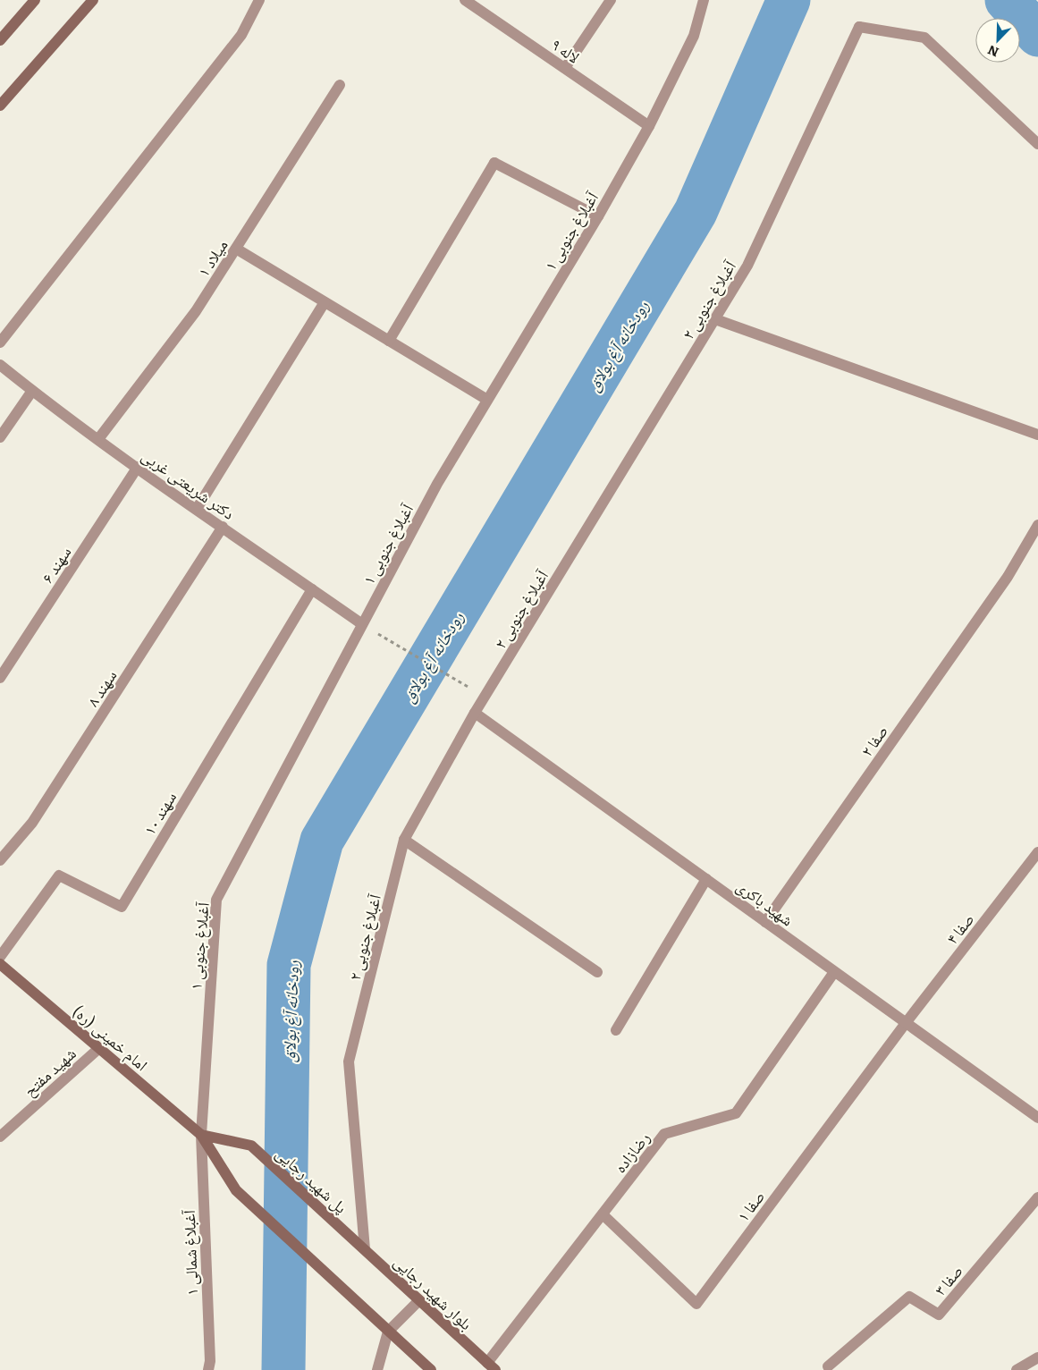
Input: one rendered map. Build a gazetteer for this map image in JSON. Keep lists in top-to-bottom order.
{
  "streets": {
    "main road": ["امام خمینی (ره)", "پل شهید رجایی", "بلوار شهید رجایی"],
    "street": [
      "لاله ۹",
      "آغبلاغ جنوبی ۱",
      "میلاد ۱",
      "آغبلاغ جنوبی ۲",
      "دکتر شریعتی غربی",
      "سهند ۶",
      "سهند ۸",
      "صفا ۲",
      "سهند ۱۰",
      "شهید باکری",
      "صفا ۴",
      "شهید مفتح",
      "رضازاده",
      "صفا ۱",
      "آغبلاغ شمالی ۱",
      "صفا ۳"
    ]
  },
  "crossings": [
    ["لاله ۹", "آغبلاغ جنوبی ۱"],
    ["آغبلاغ جنوبی ۱", "دکتر شریعتی غربی"],
    ["آغبلاغ جنوبی ۱", "امام خمینی (ره)"],
    ["آغبلاغ جنوبی ۱", "پل شهید رجایی"],
    ["آغبلاغ جنوبی ۱", "آغبلاغ شمالی ۱"],
    ["میلاد ۱", "دکتر شریعتی غربی"],
    ["آغبلاغ جنوبی ۲", "شهید باکری"],
    ["آغبلاغ جنوبی ۲", "بلوار شهید رجایی"],
    ["دکتر شریعتی غربی", "سهند ۶"],
    ["دکتر شریعتی غربی", "سهند ۸"],
    ["دکتر شریعتی غربی", "سهند ۱۰"],
    ["صفا ۲", "شهید باکری"],
    ["شهید باکری", "صفا ۴"],
    ["شهید باکری", "رضازاده"],
    ["شهید باکری", "صفا ۱"],
    ["صفا ۴", "صفا ۱"],
    ["امام خمینی (ره)", "شهید مفتح"],
    ["امام خمینی (ره)", "پل شهید رجایی"],
    ["امام خمینی (ره)", "آغبلاغ شمالی ۱"],
    ["رضازاده", "صفا ۱"],
    ["رضازاده", "بلوار شهید رجایی"],
    ["پل شهید رجایی", "آغبلاغ شمالی ۱"],
    ["پل شهید رجایی", "بلوار شهید رجایی"]
  ],
  "water": ["رودخانه آغ بولاق"],
  "north": "bottom left"
}
